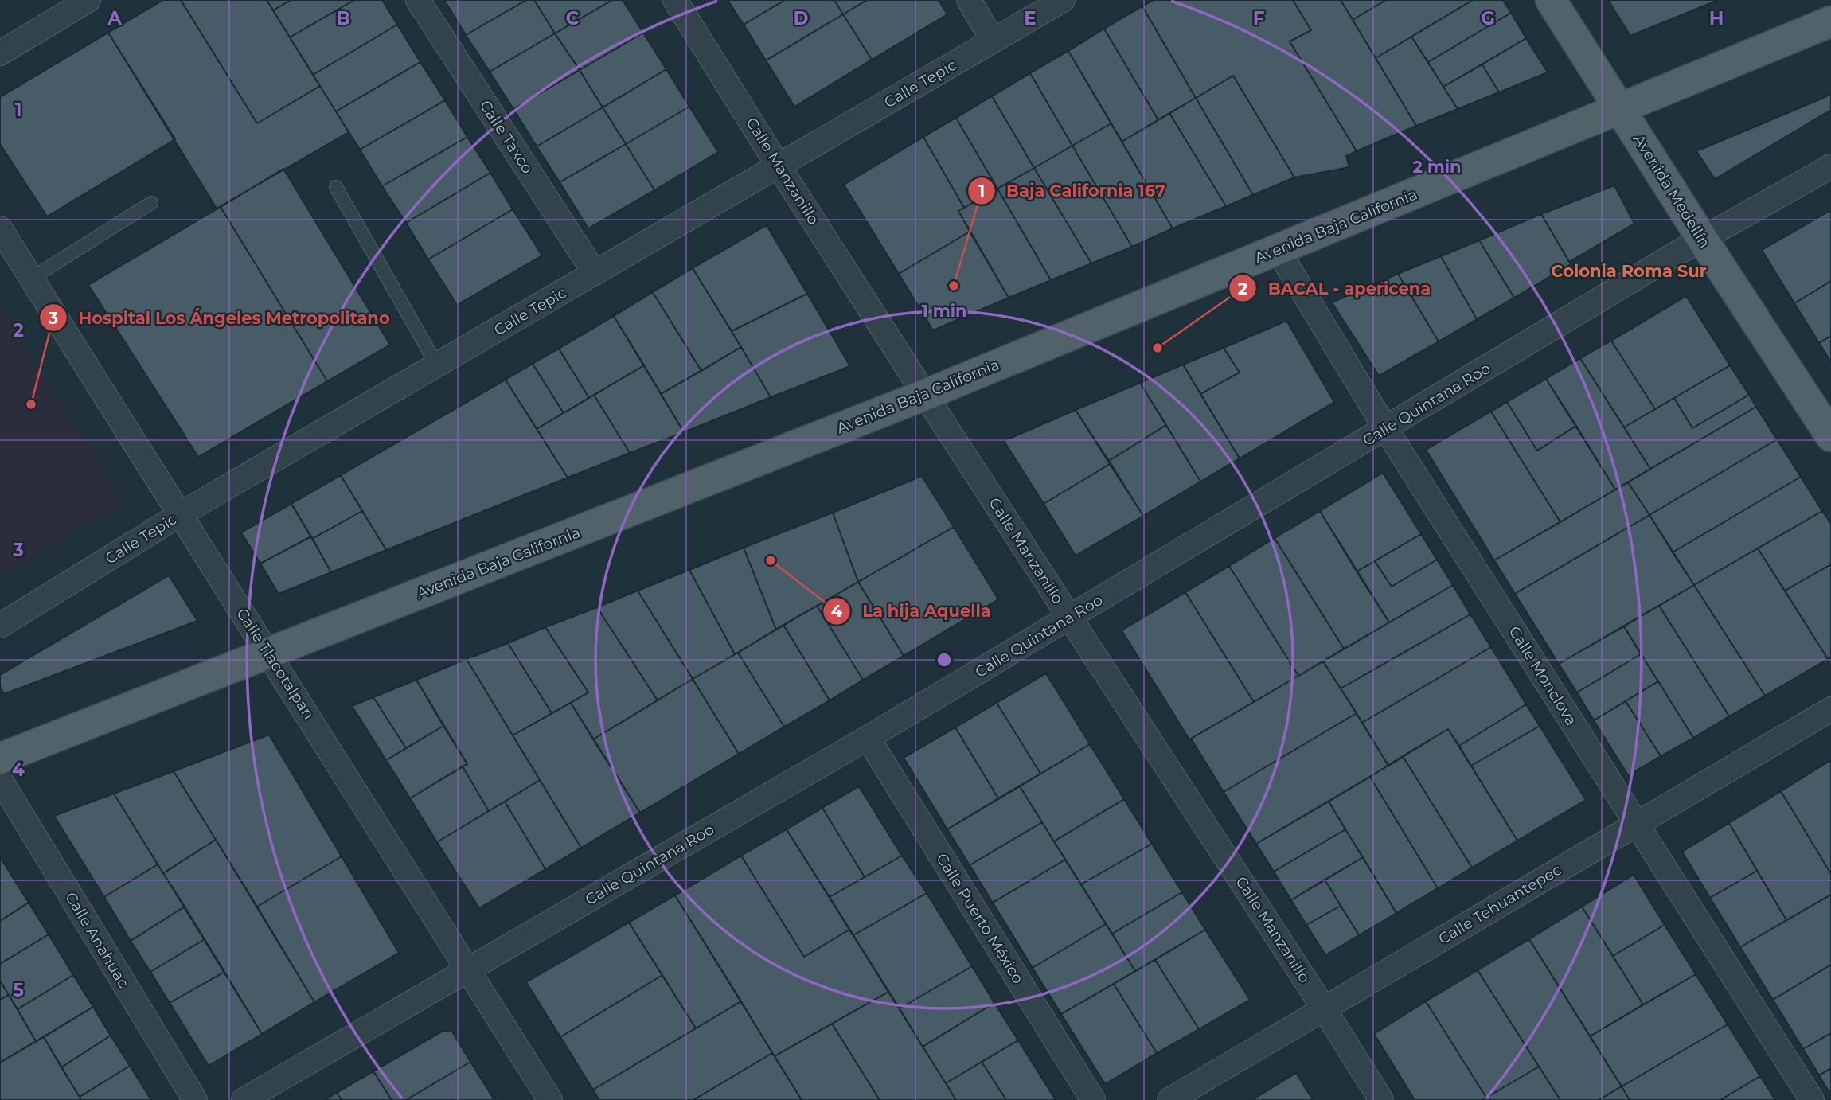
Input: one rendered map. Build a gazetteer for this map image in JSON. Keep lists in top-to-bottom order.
{
  "streets": {
    "main road": ["Avenida Medellín", "Avenida Baja California"],
    "street": [
      "Calle Tepic",
      "Calle Taxco",
      "Calle Manzanillo",
      "Calle Quintana Roo",
      "Calle Tlacotalpan",
      "Calle Monclova",
      "Calle Tehuantepec",
      "Calle Puerto México",
      "Calle Anahuac"
    ]
  },
  "crossings": [
    ["Calle Tepic", "Calle Taxco"],
    ["Calle Tepic", "Calle Manzanillo"],
    ["Calle Tepic", "Calle Tlacotalpan"],
    ["Calle Manzanillo", "Avenida Baja California"],
    ["Calle Manzanillo", "Calle Quintana Roo"],
    ["Calle Manzanillo", "Calle Tehuantepec"],
    ["Avenida Medellín", "Avenida Baja California"],
    ["Avenida Medellín", "Calle Quintana Roo"],
    ["Avenida Baja California", "Calle Tlacotalpan"],
    ["Avenida Baja California", "Calle Monclova"],
    ["Calle Quintana Roo", "Calle Tlacotalpan"],
    ["Calle Quintana Roo", "Calle Monclova"],
    ["Calle Quintana Roo", "Calle Puerto México"],
    ["Calle Monclova", "Calle Tehuantepec"]
  ],
  "districts": ["Colonia Roma Sur"],
  "places": [
    "Baja California 167",
    "BACAL - apericena",
    "Hospital Los Ángeles Metropolitano",
    "La hija Aquella"
  ],
  "grid": {
    "columns": [
      "A",
      "B",
      "C",
      "D",
      "E",
      "F",
      "G",
      "H"
    ],
    "rows": [
      "1",
      "2",
      "3",
      "4",
      "5"
    ]
  },
  "rings": ["2 min", "1 min"]
}
